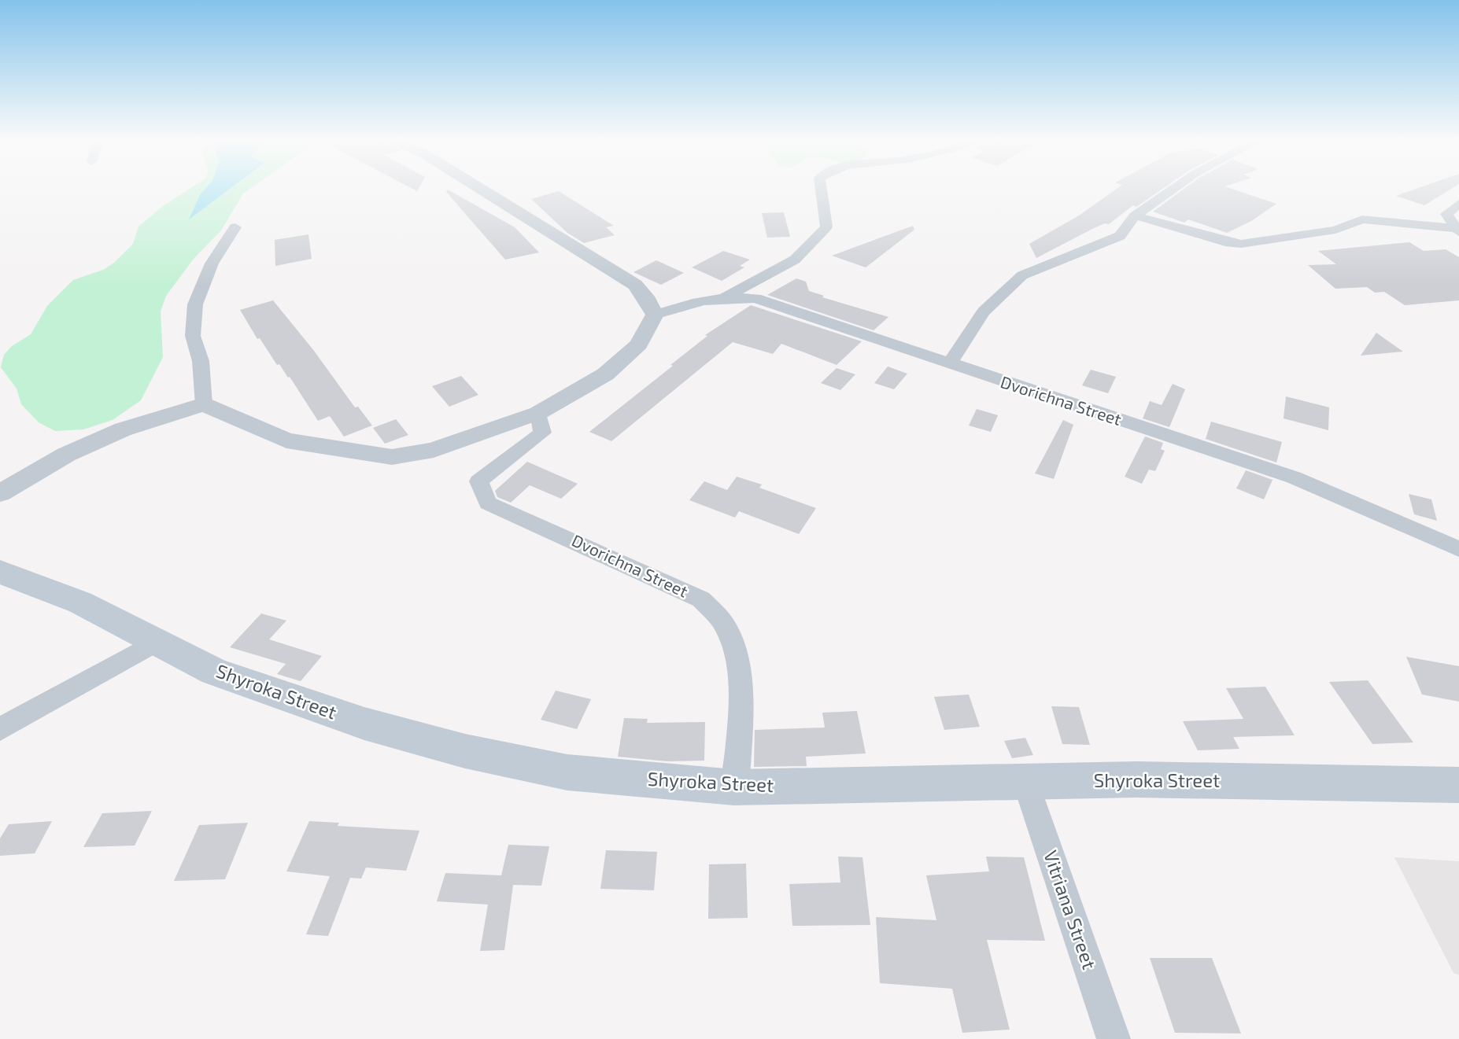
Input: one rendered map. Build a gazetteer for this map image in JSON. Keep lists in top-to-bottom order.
{
  "streets": {
    "main road": ["Shyroka Street"],
    "street": ["Dvorichna Street", "Vitriana Street"]
  },
  "crossings": [
    ["Dvorichna Street", "Shyroka Street"],
    ["Shyroka Street", "Vitriana Street"]
  ]
}
